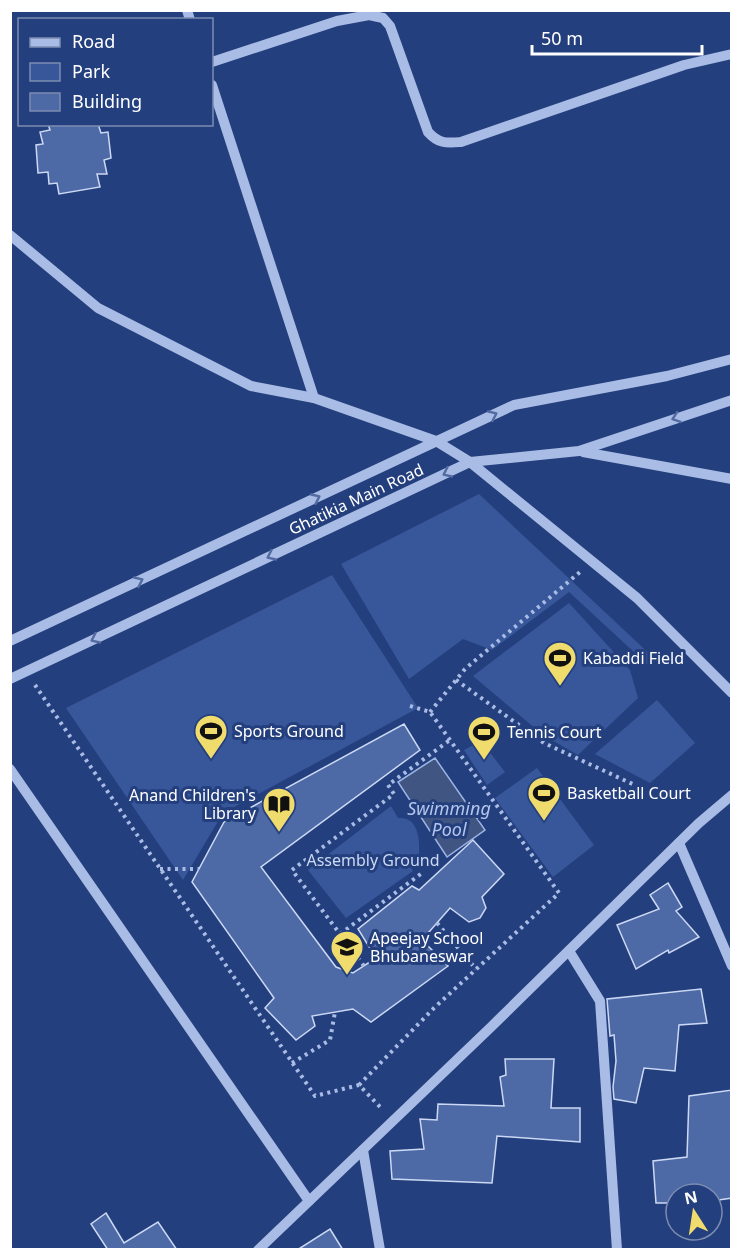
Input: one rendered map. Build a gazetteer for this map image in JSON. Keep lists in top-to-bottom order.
{
  "streets": {
    "street": ["Ghatikia Main Road"]
  },
  "water": ["Swimming Pool"],
  "parks": ["Assembly Ground"],
  "places": {
    "sports": [
      "Kabaddi Field",
      "Sports Ground",
      "Tennis Court",
      "Basketball Court"
    ],
    "library": ["Anand Children's Library"],
    "school or university": ["Apeejay School Bhubaneswar"]
  },
  "legend": ["Road", "Park", "Building"],
  "scale_bar": "50 m",
  "north": "top"
}
